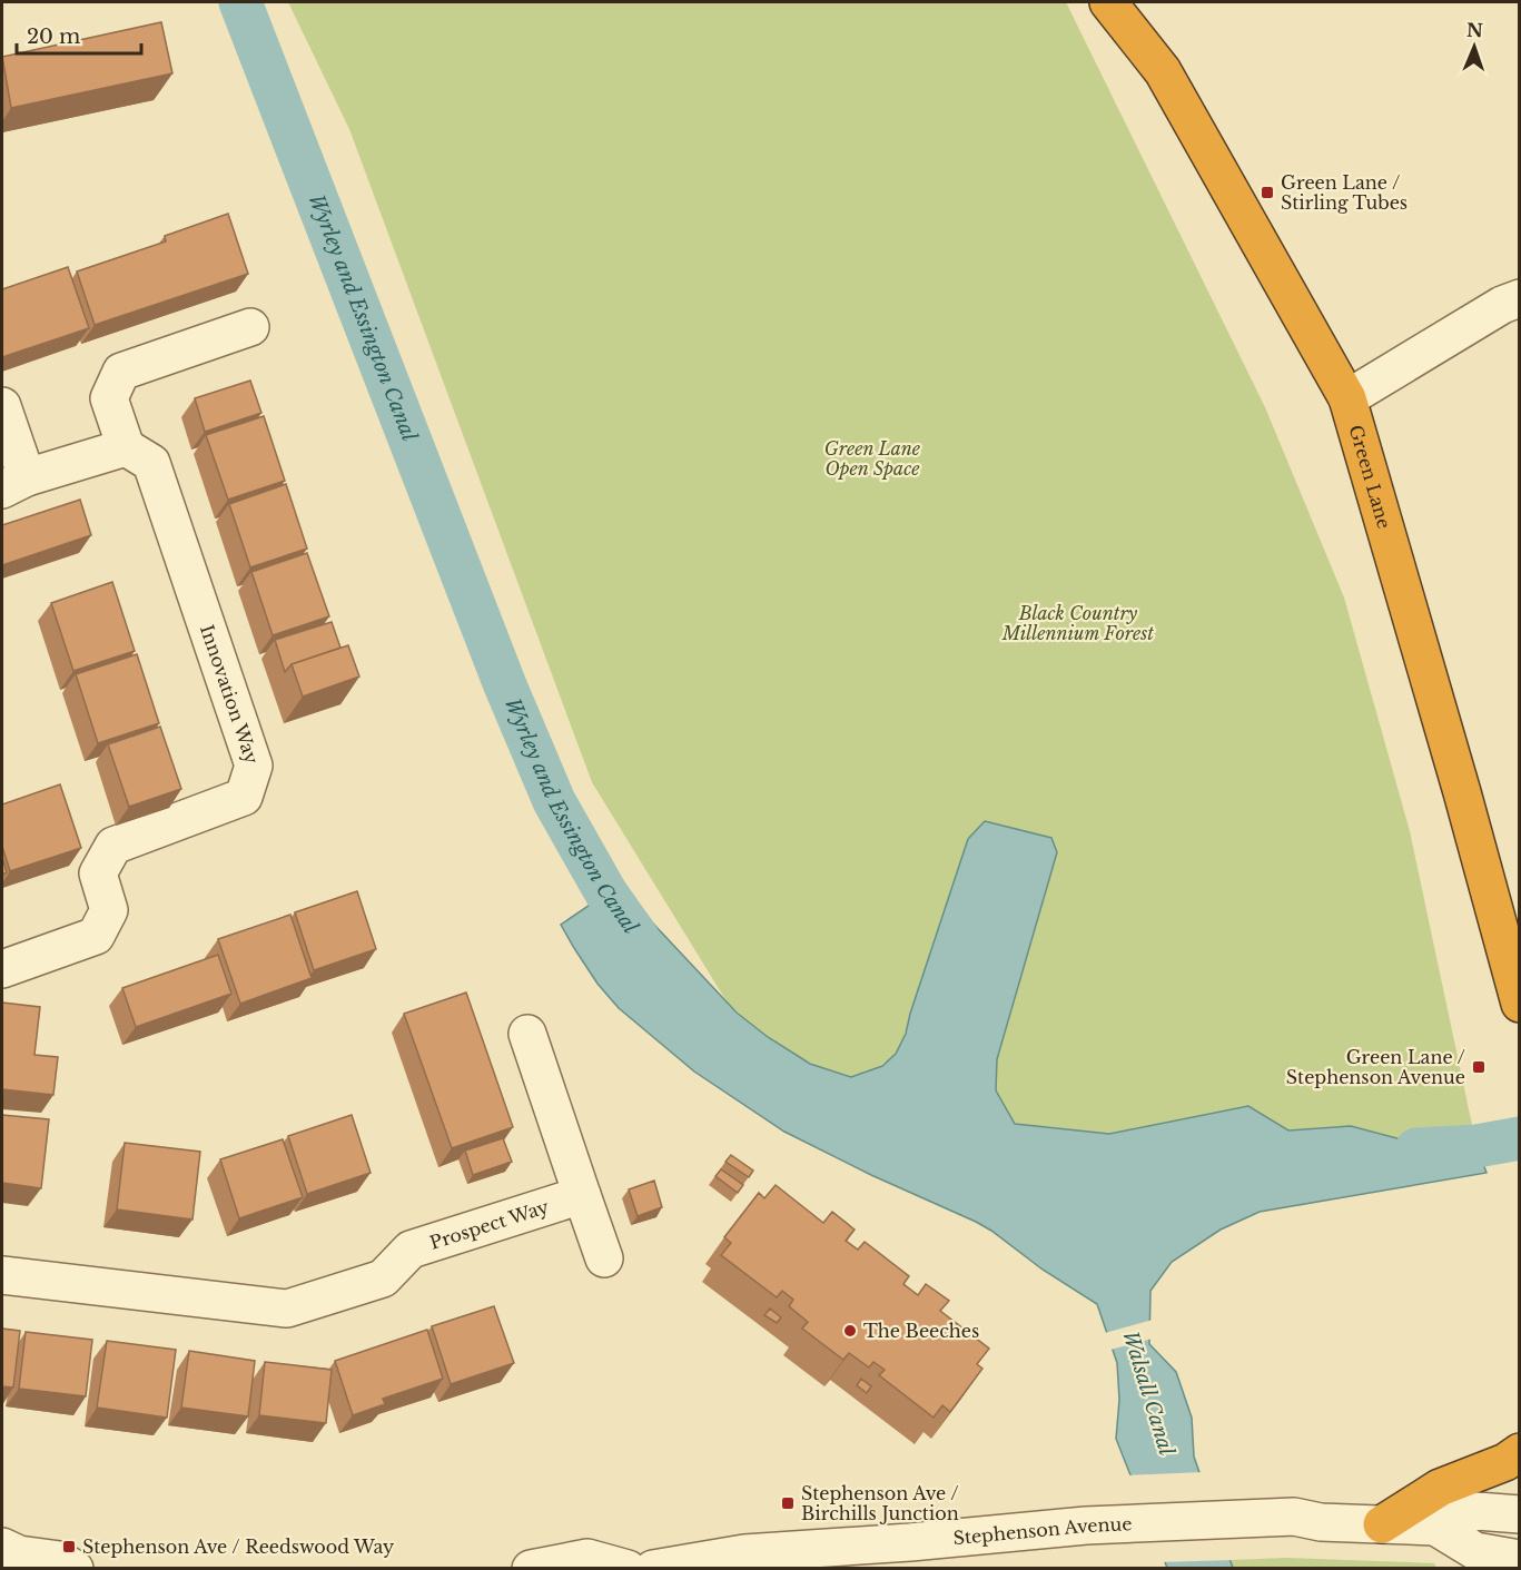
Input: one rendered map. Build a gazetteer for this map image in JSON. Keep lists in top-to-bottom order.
{
  "streets": {
    "highway": ["Green Lane"],
    "street": ["Innovation Way", "Prospect Way", "Stephenson Avenue"]
  },
  "water": ["Wyrley and Essington Canal", "Walsall Canal"],
  "parks": ["Green Lane Open Space", "Black Country Millennium Forest"],
  "places": {
    "transit": [
      "Green Lane / Stirling Tubes",
      "Green Lane / Stephenson Avenue",
      "Stephenson Ave / Birchills Junction",
      "Stephenson Ave / Reedswood Way"
    ],
    "other": ["The Beeches"]
  },
  "scale_bar": "20 m",
  "north": "top"
}
